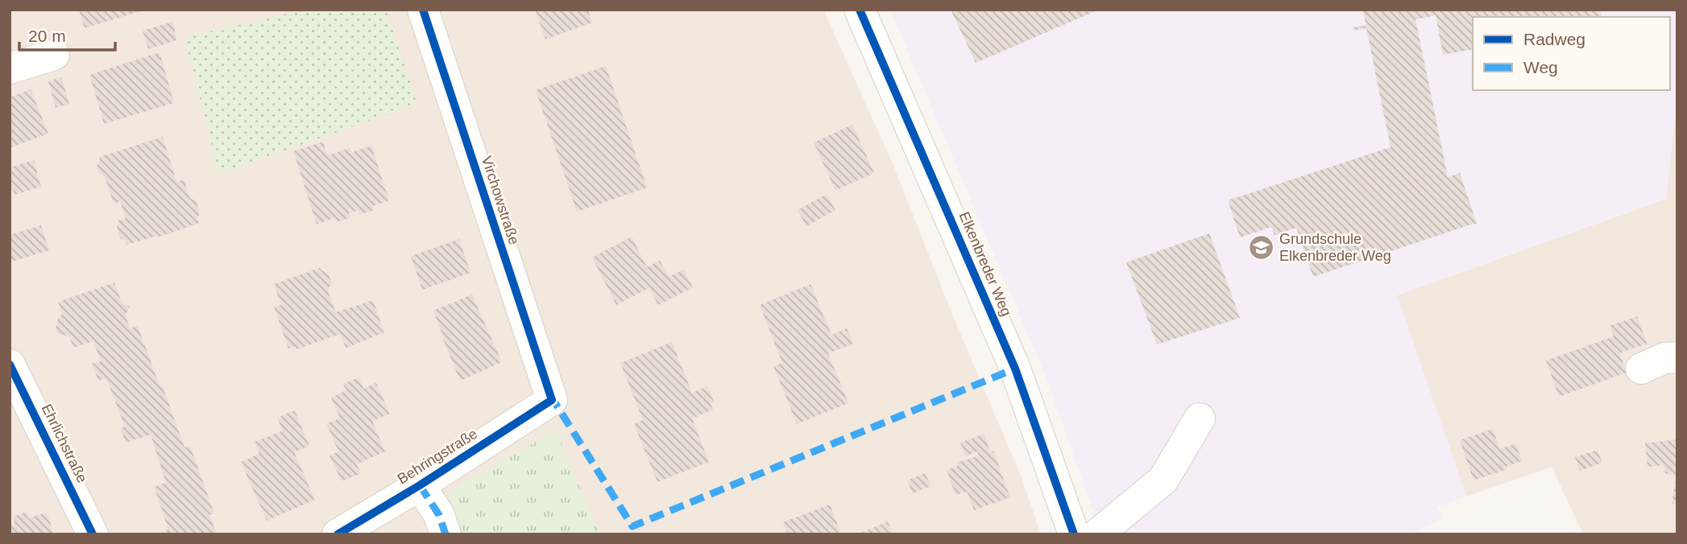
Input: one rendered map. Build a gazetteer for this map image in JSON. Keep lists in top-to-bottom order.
{
  "streets": {
    "street": [
      "Virchowstraße",
      "Elkenbreder Weg",
      "Ehrlichstraße",
      "Behringstraße"
    ]
  },
  "crossings": [
    ["Virchowstraße", "Behringstraße"]
  ],
  "places": {
    "school or university": ["Grundschule Elkenbreder Weg"]
  },
  "legend": ["Radweg", "Weg"],
  "scale_bar": "20 m"
}
